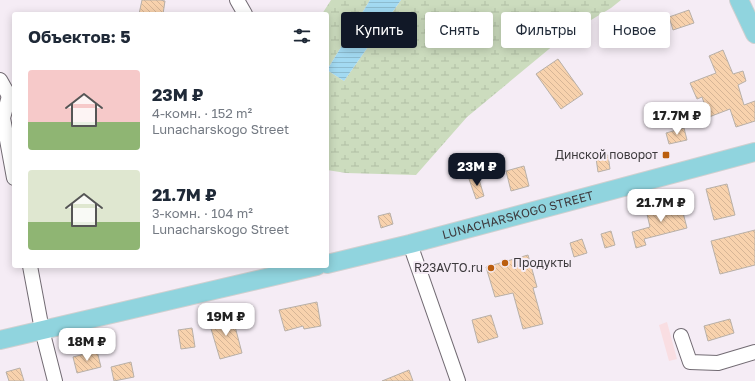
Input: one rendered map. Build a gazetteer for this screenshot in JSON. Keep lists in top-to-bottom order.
{
  "streets": {
    "main road": ["LUNACHARSKOGO STREET"]
  },
  "places": {
    "transit": ["Динской поворот"],
    "other": ["Продукты", "R23AVTO.ru"]
  },
  "page": {
    "chip": [
      "Купить",
      "Снять",
      "Фильтры",
      "Новое"
    ],
    "heading": "Объектов: 5",
    "list": [
      {
        "name": "23M ₽",
        "note": "4-комн. · 152 m² · Lunacharskogo Street"
      },
      {
        "name": "21.7M ₽",
        "note": "3-комн. · 104 m² · Lunacharskogo Street"
      }
    ],
    "price": [
      "17.7M ₽",
      "23M ₽",
      "21.7M ₽",
      "19M ₽",
      "18M ₽"
    ]
  }
}
